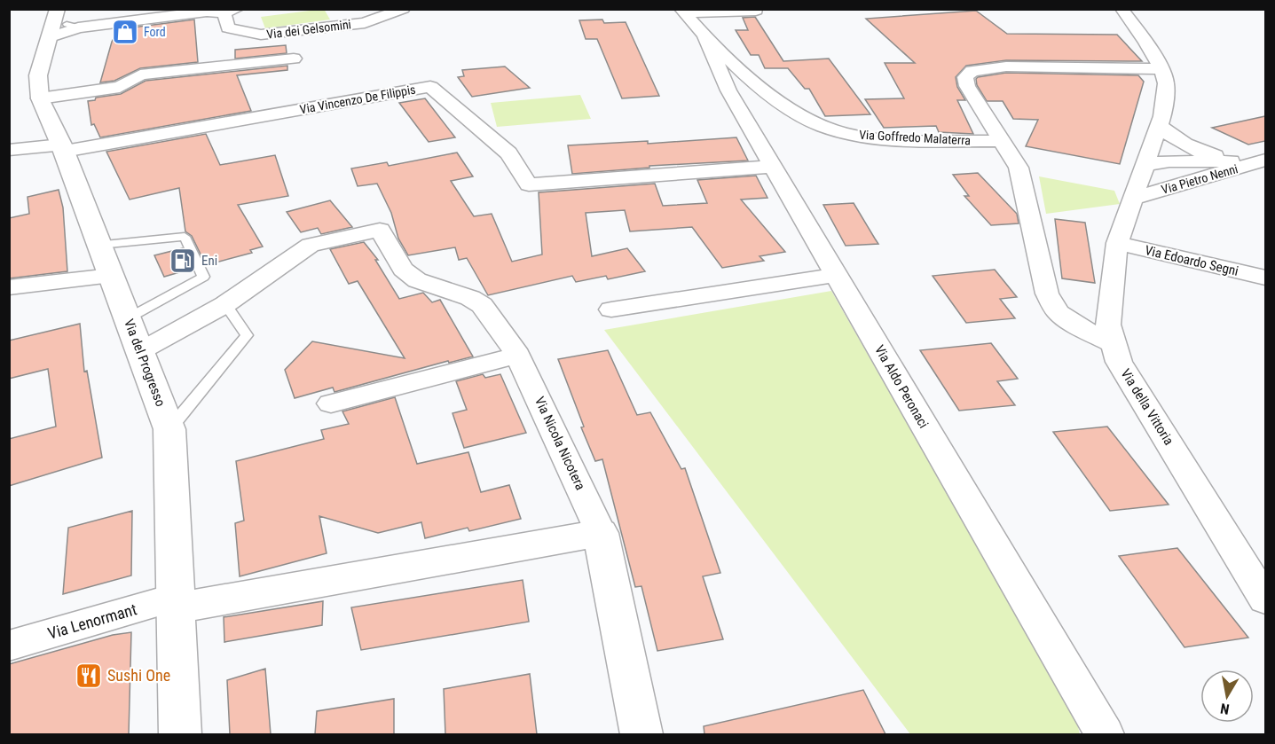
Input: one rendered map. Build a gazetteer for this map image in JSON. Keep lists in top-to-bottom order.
{
  "streets": {
    "street": [
      "Via dei Gelsomini",
      "Via Vincenzo De Filippis",
      "Via Goffredo Malaterra",
      "Via Pietro Nenni",
      "Via Edoardo Segni",
      "Via del Progresso",
      "Via Aldo Peronaci",
      "Via della Vittoria",
      "Via Nicola Nicotera",
      "Via Lenormant"
    ]
  },
  "crossings": [
    ["Via dei Gelsomini", "Via del Progresso"],
    ["Via Vincenzo De Filippis", "Via del Progresso"],
    ["Via Vincenzo De Filippis", "Via Aldo Peronaci"],
    ["Via Goffredo Malaterra", "Via Aldo Peronaci"],
    ["Via Pietro Nenni", "Via della Vittoria"],
    ["Via Edoardo Segni", "Via della Vittoria"],
    ["Via del Progresso", "Via Lenormant"]
  ],
  "places": {
    "shop": ["Ford"],
    "fuel station": ["Eni"],
    "restaurant": ["Sushi One"]
  },
  "north": "bottom"
}
